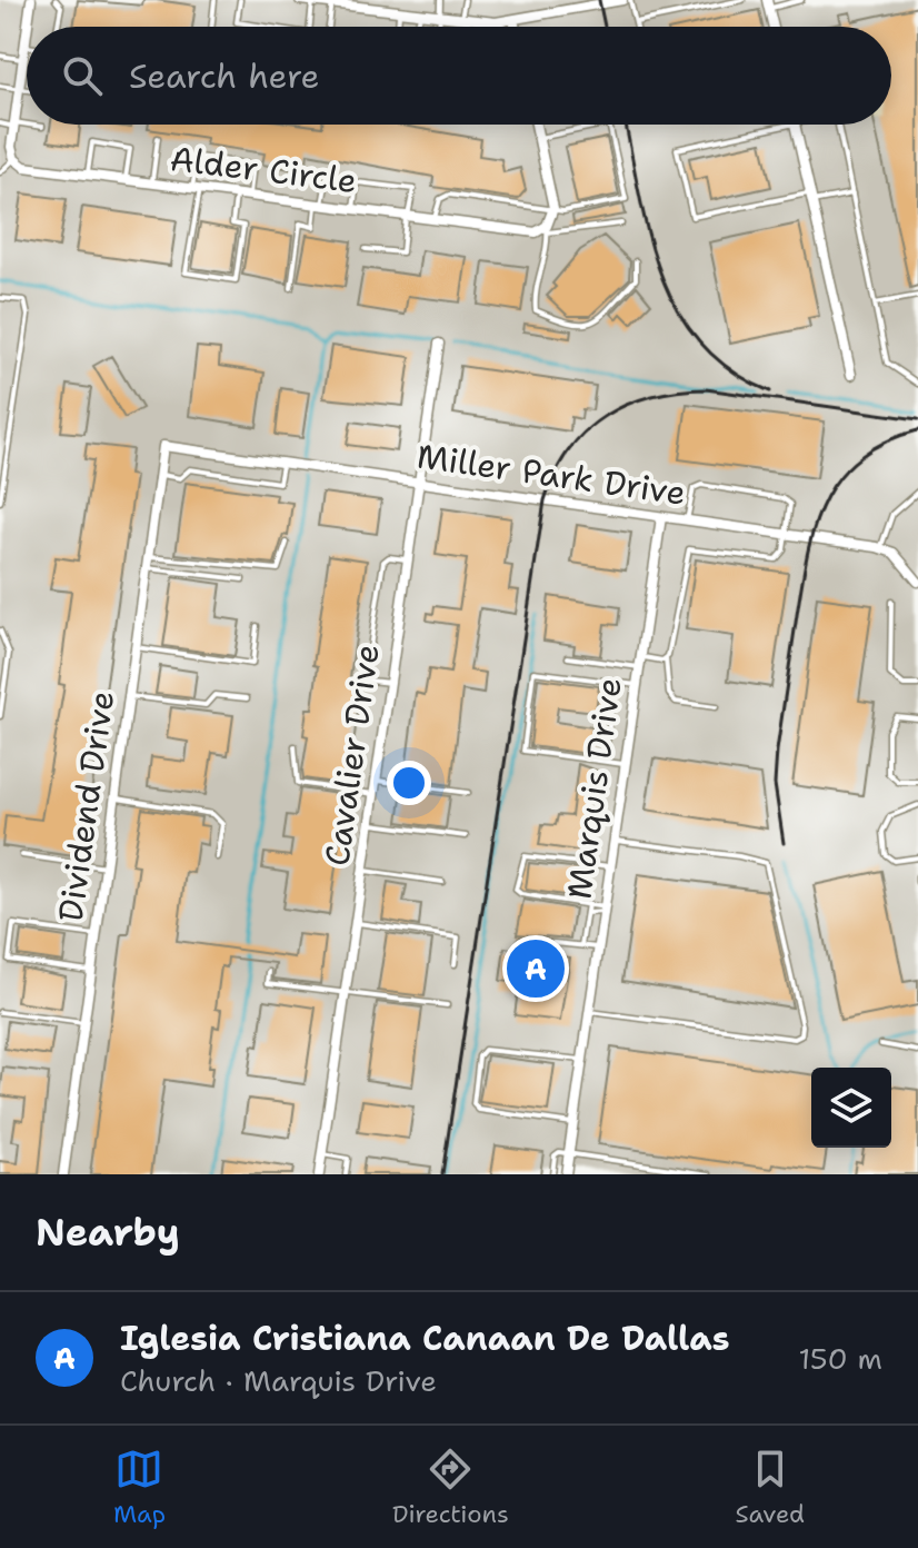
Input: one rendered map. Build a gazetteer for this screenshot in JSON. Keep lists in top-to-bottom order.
{
  "streets": {
    "street": [
      "Alder Circle",
      "Miller Park Drive",
      "Cavalier Drive",
      "Marquis Drive",
      "Dividend Drive"
    ]
  },
  "crossings": [
    ["Miller Park Drive", "Cavalier Drive"],
    ["Miller Park Drive", "Marquis Drive"],
    ["Miller Park Drive", "Dividend Drive"]
  ],
  "page": {
    "search": "Search here",
    "pins": "A",
    "heading": "Nearby",
    "list": [
      {
        "mark": "A",
        "name": "Iglesia Cristiana Canaan De Dallas",
        "note": "Church · Marquis Drive",
        "value": "150 m"
      }
    ],
    "nav": ["Map", "Directions", "Saved"]
  }
}
